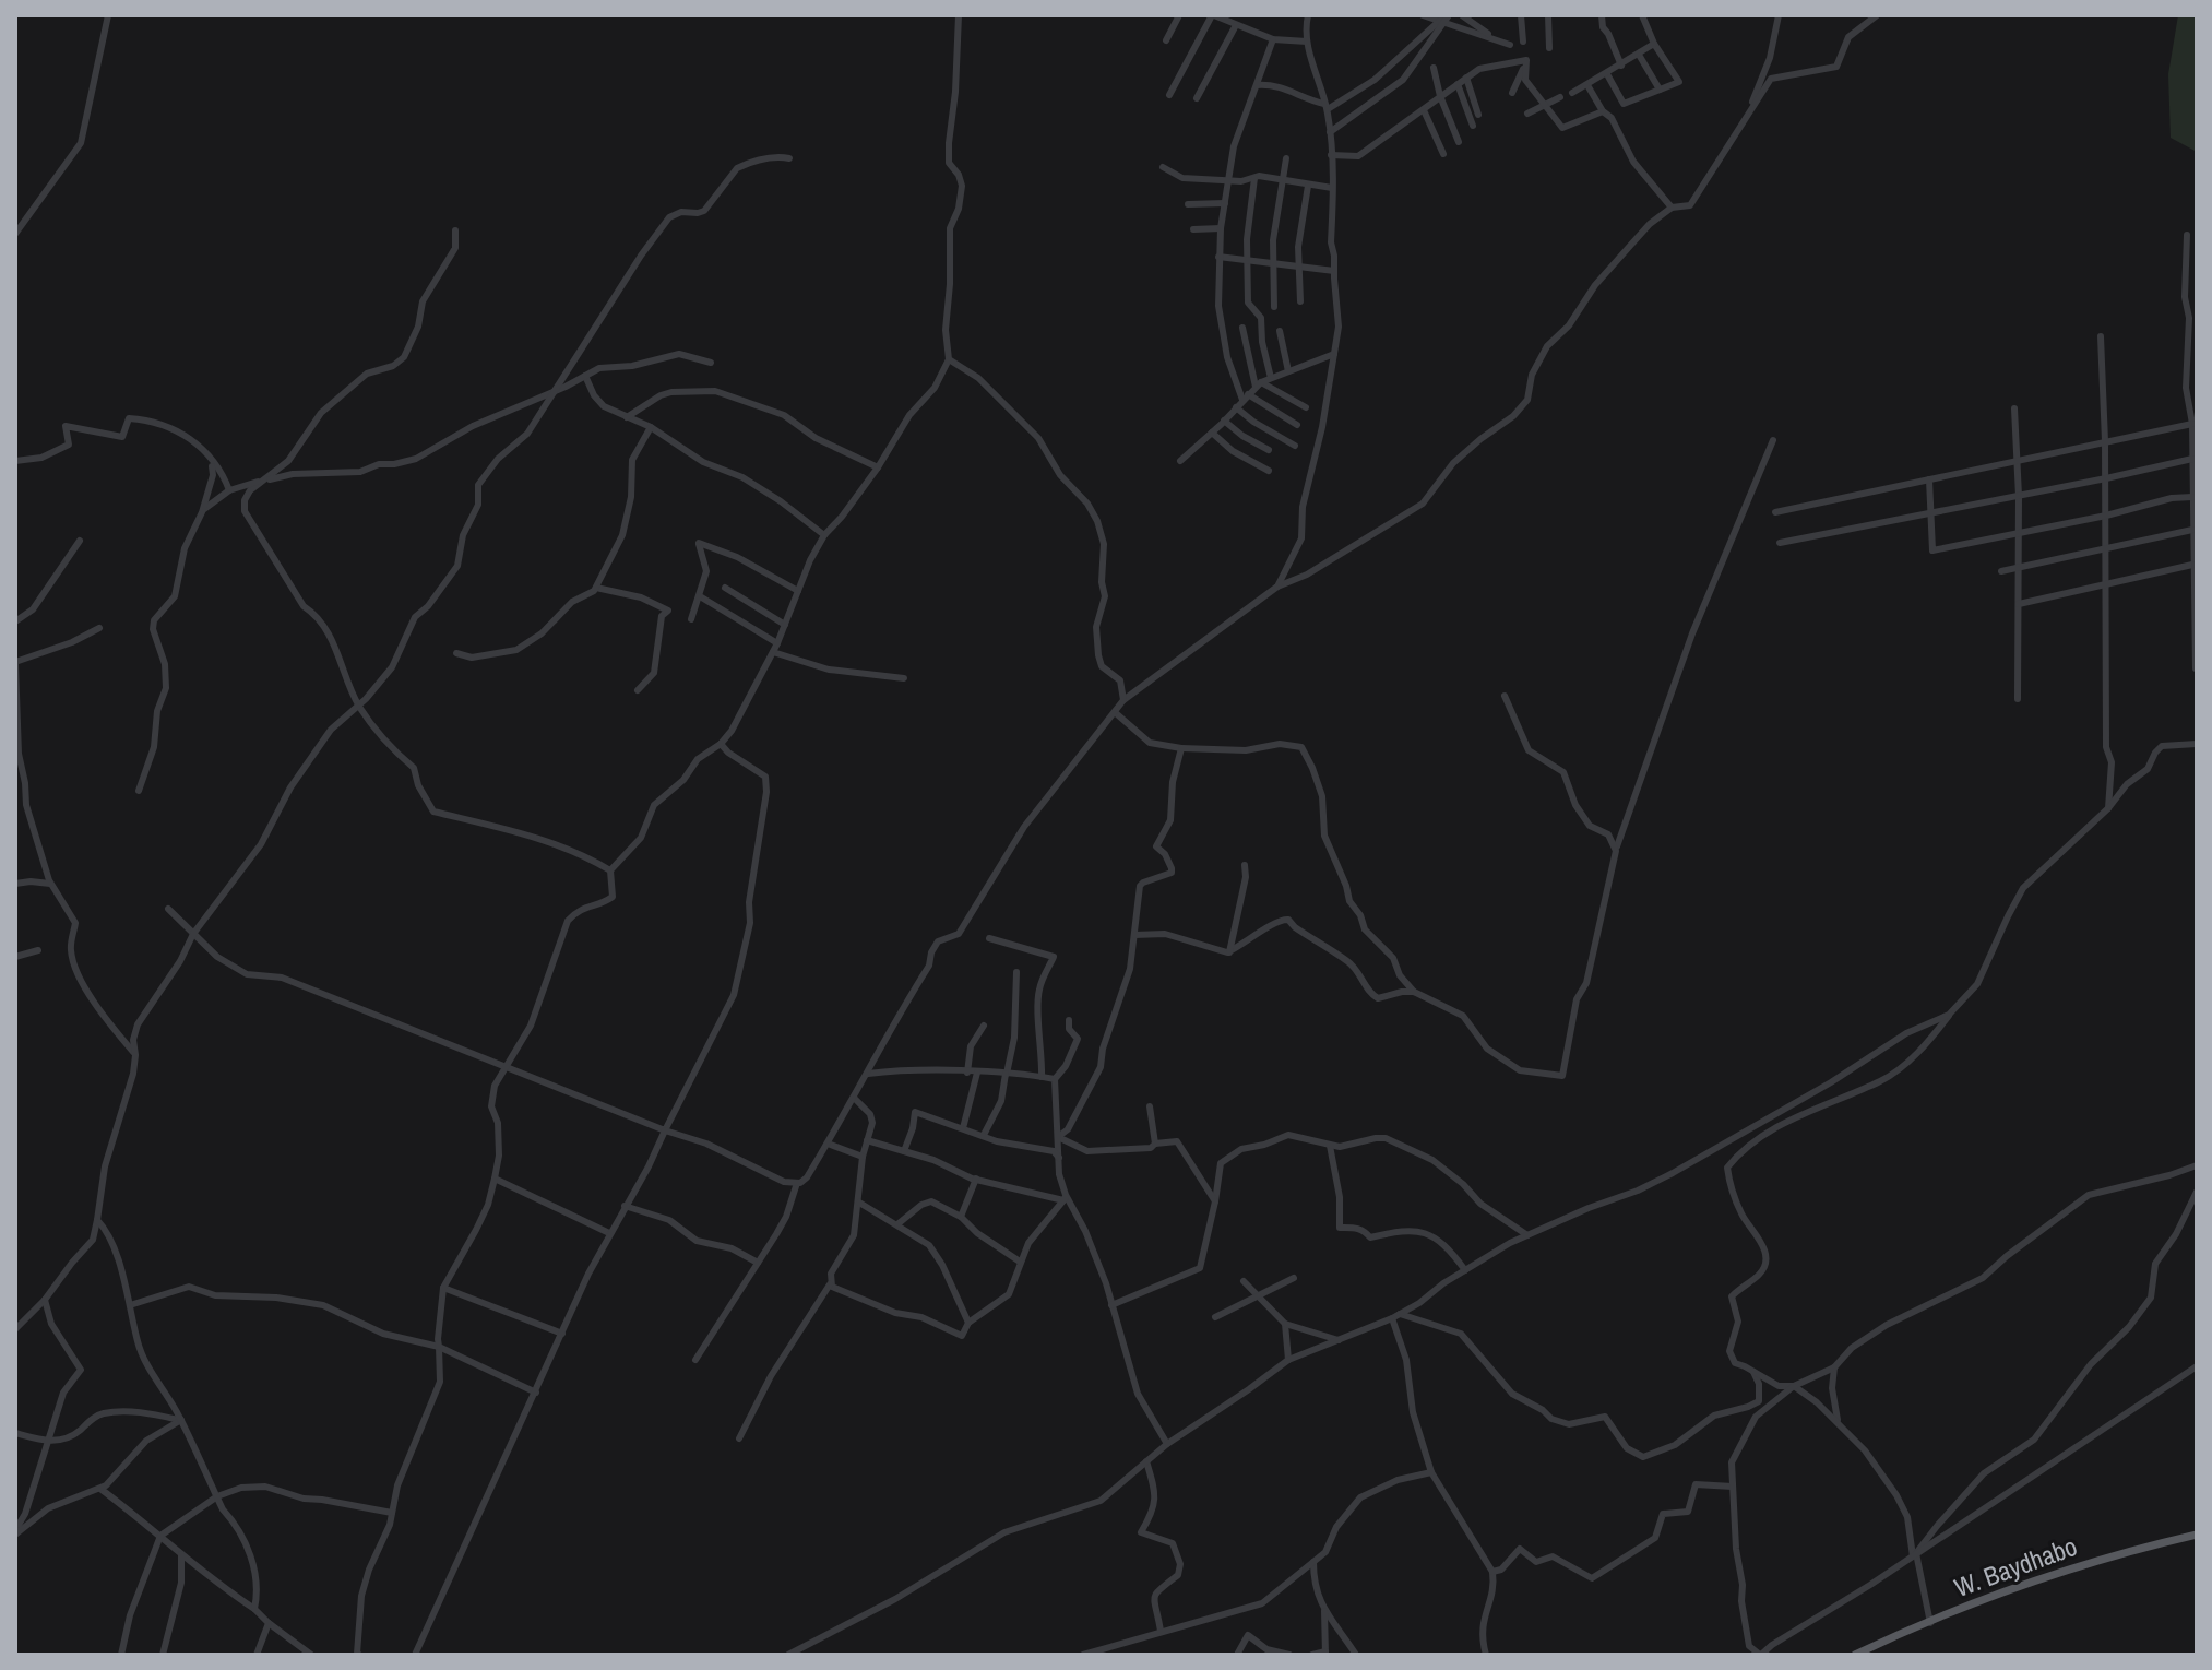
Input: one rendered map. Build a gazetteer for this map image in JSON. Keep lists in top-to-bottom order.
{
  "streets": {
    "main road": ["W. Baydhabo"]
  }
}
